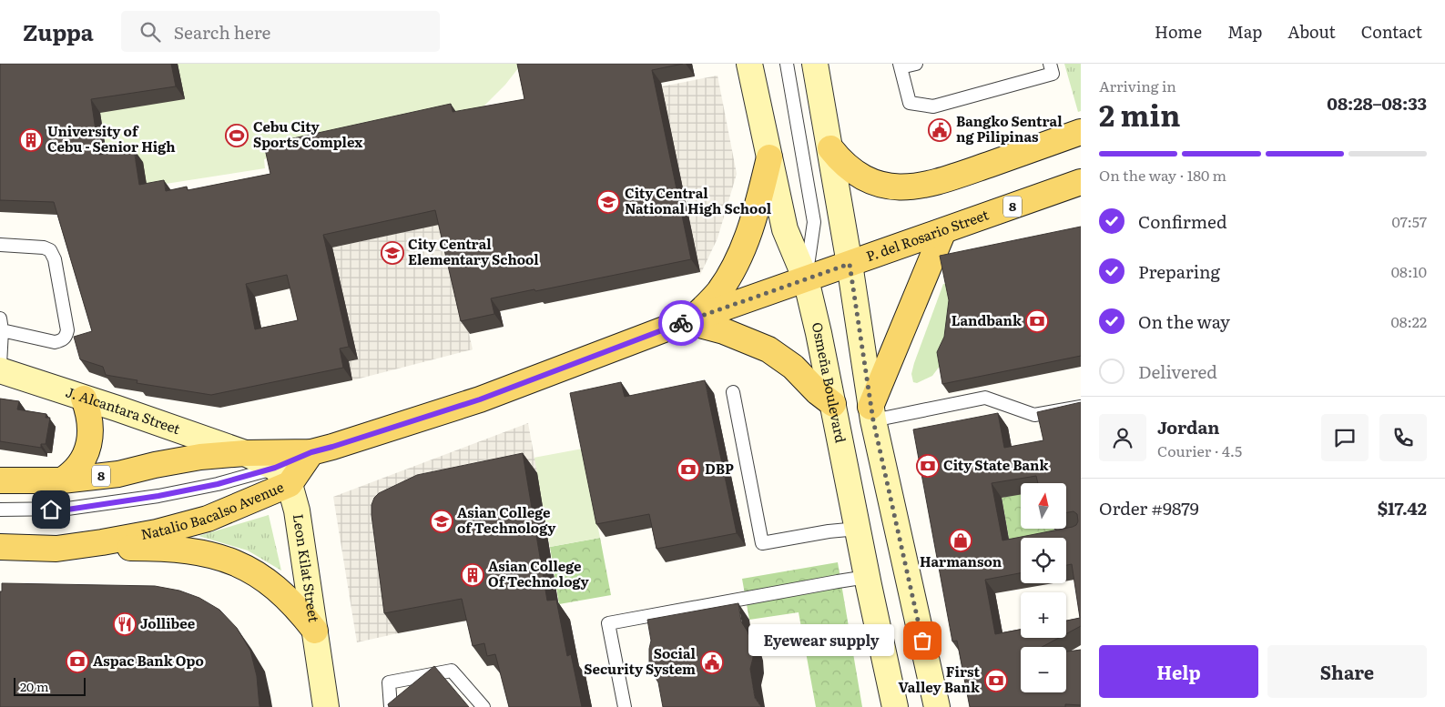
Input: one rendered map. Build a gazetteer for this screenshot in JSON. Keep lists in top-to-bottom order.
{
  "streets": {
    "main road": [
      "8",
      "P. del Rosario Street",
      "Osmeña Boulevard",
      "J. Alcantara Street",
      "Natalio Bacalso Avenue",
      "Leon Kilat Street"
    ]
  },
  "crossings": [
    ["8", "P. del Rosario Street"],
    ["8", "J. Alcantara Street"],
    ["8", "Natalio Bacalso Avenue"],
    ["P. del Rosario Street", "Osmeña Boulevard"],
    ["P. del Rosario Street", "Natalio Bacalso Avenue"],
    ["Natalio Bacalso Avenue", "Leon Kilat Street"]
  ],
  "places": {
    "public building": ["Bangko Sentral ng Pilipinas", "Social Security System"],
    "sports": ["Cebu City Sports Complex"],
    "building": ["University of Cebu - Senior High", "Asian College Of Technology"],
    "school or university": ["City Central National High School", "City Central Elementary School", "Asian College of Technology"],
    "bank": [
      "Landbank",
      "City State Bank",
      "DBP",
      "Aspac Bank Opo",
      "First Valley Bank"
    ],
    "shop": ["Harmanson"],
    "restaurant": ["Jollibee"],
    "other": ["Eyewear supply"]
  },
  "scale_bar": "20 m",
  "north": "top",
  "page": {
    "header": "Zuppa",
    "search": "Search here",
    "nav": [
      "Home",
      "Map",
      "About",
      "Contact"
    ],
    "heading": ["2 min", "Arriving in", "08:28–08:33"],
    "panel": [
      "Jordan",
      "Courier · 4.5",
      "Order #9879",
      "$17.42"
    ],
    "bar": "On the way · 180 m",
    "list": [
      ["Confirmed", "07:57"],
      ["Preparing", "08:10"],
      ["On the way", "08:22"],
      "Delivered"
    ],
    "map_buttons": ["+", "−"],
    "bubble": "Eyewear supply",
    "buttons": ["Help", "Share"],
    "scale": "20 m"
  }
}
